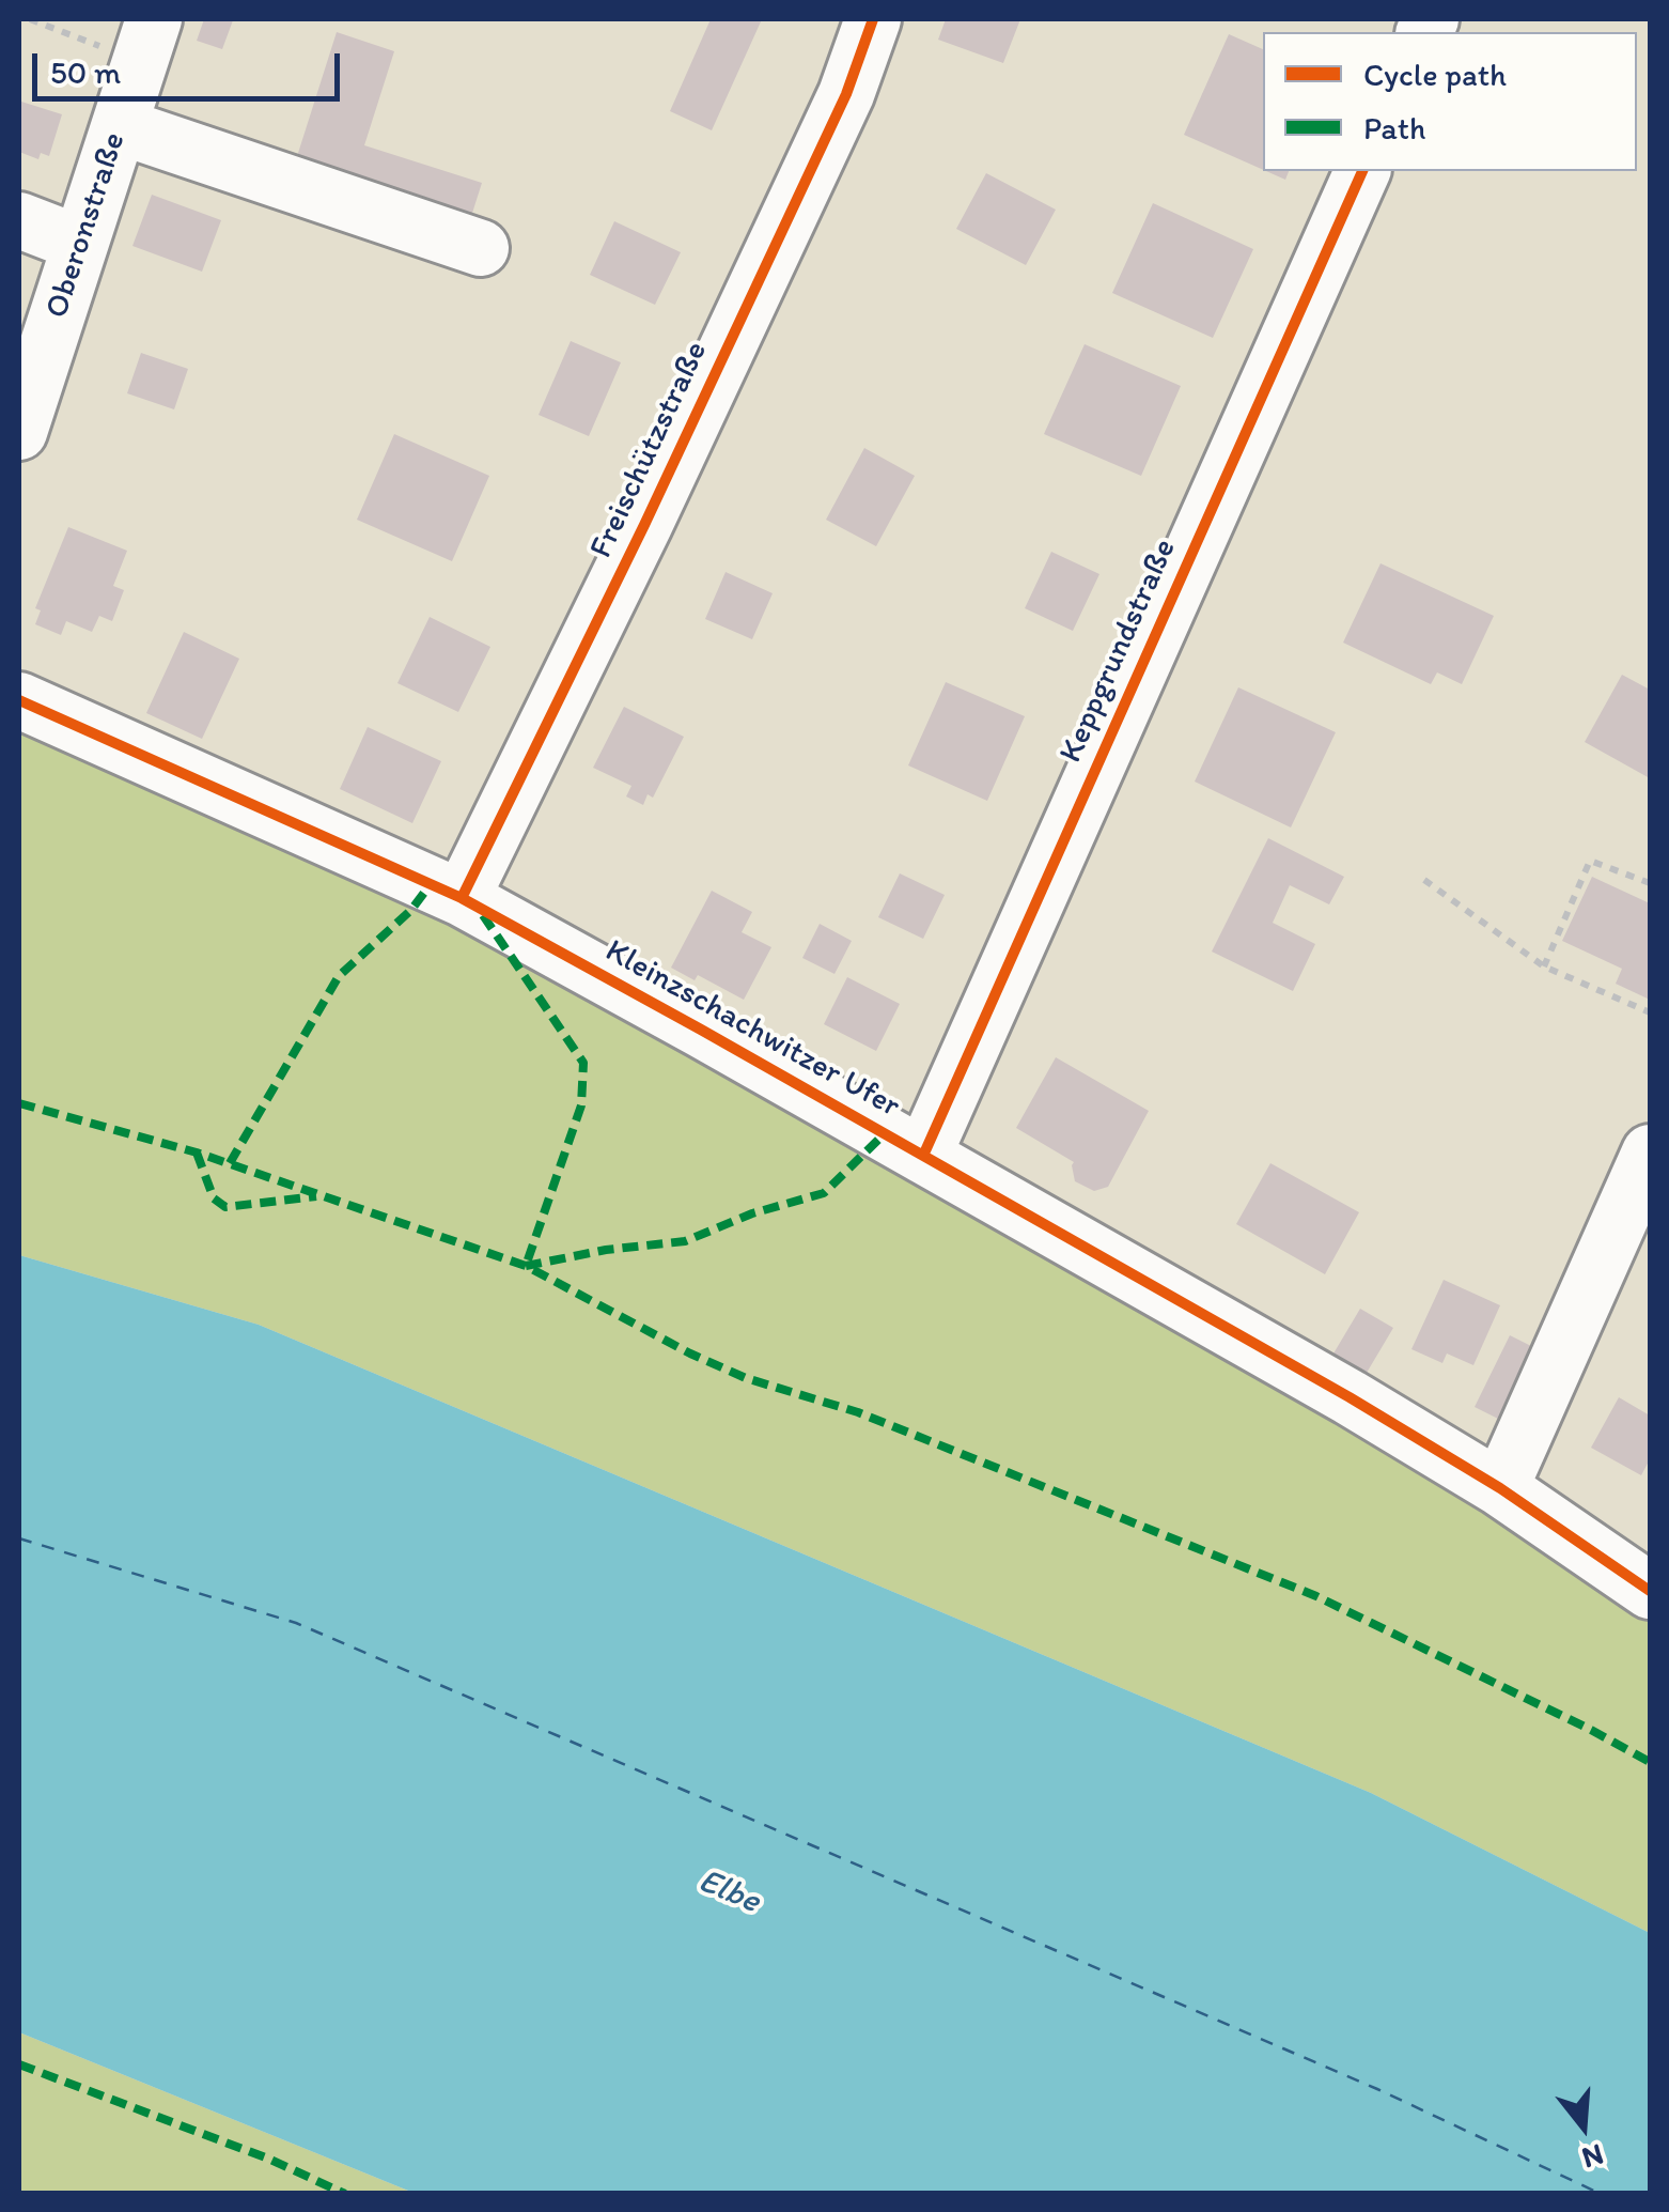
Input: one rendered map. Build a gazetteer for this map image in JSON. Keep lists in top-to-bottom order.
{
  "streets": {
    "street": [
      "Oberonstraße",
      "Freischützstraße",
      "Keppgrundstraße",
      "Kleinzschachwitzer Ufer"
    ]
  },
  "crossings": [
    ["Freischützstraße", "Kleinzschachwitzer Ufer"],
    ["Keppgrundstraße", "Kleinzschachwitzer Ufer"]
  ],
  "water": ["Elbe"],
  "legend": ["Cycle path", "Path"],
  "scale_bar": "50 m",
  "north": "bottom"
}
